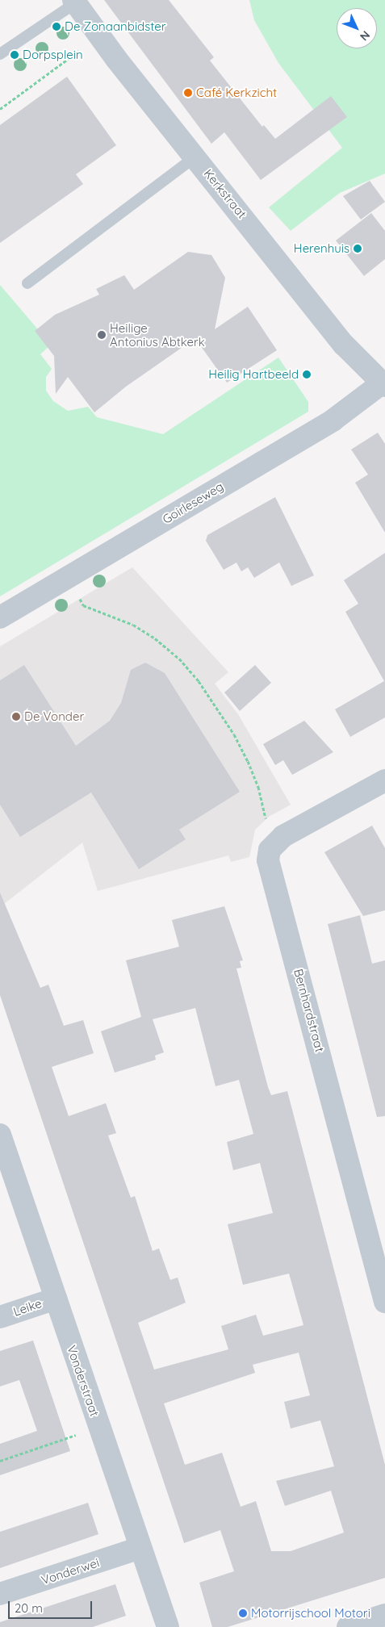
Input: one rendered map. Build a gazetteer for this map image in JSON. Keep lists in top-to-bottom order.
{
  "streets": {
    "street": [
      "Kerkstraat",
      "Goirleseweg",
      "Bernhardstraat",
      "Leike",
      "Vonderstraat",
      "Vonderwei"
    ]
  },
  "crossings": [
    ["Kerkstraat", "Goirleseweg"],
    ["Leike", "Vonderstraat"],
    ["Vonderstraat", "Vonderwei"]
  ],
  "places": [
    "De Zonaanbidster",
    "Dorpsplein",
    "Café Kerkzicht",
    "Herenhuis",
    "Heilige Antonius Abtkerk",
    "Heilig Hartbeeld",
    "De Vonder",
    "Motorrijschool Motori"
  ],
  "scale_bar": "20 m",
  "north": "bottom right"
}
